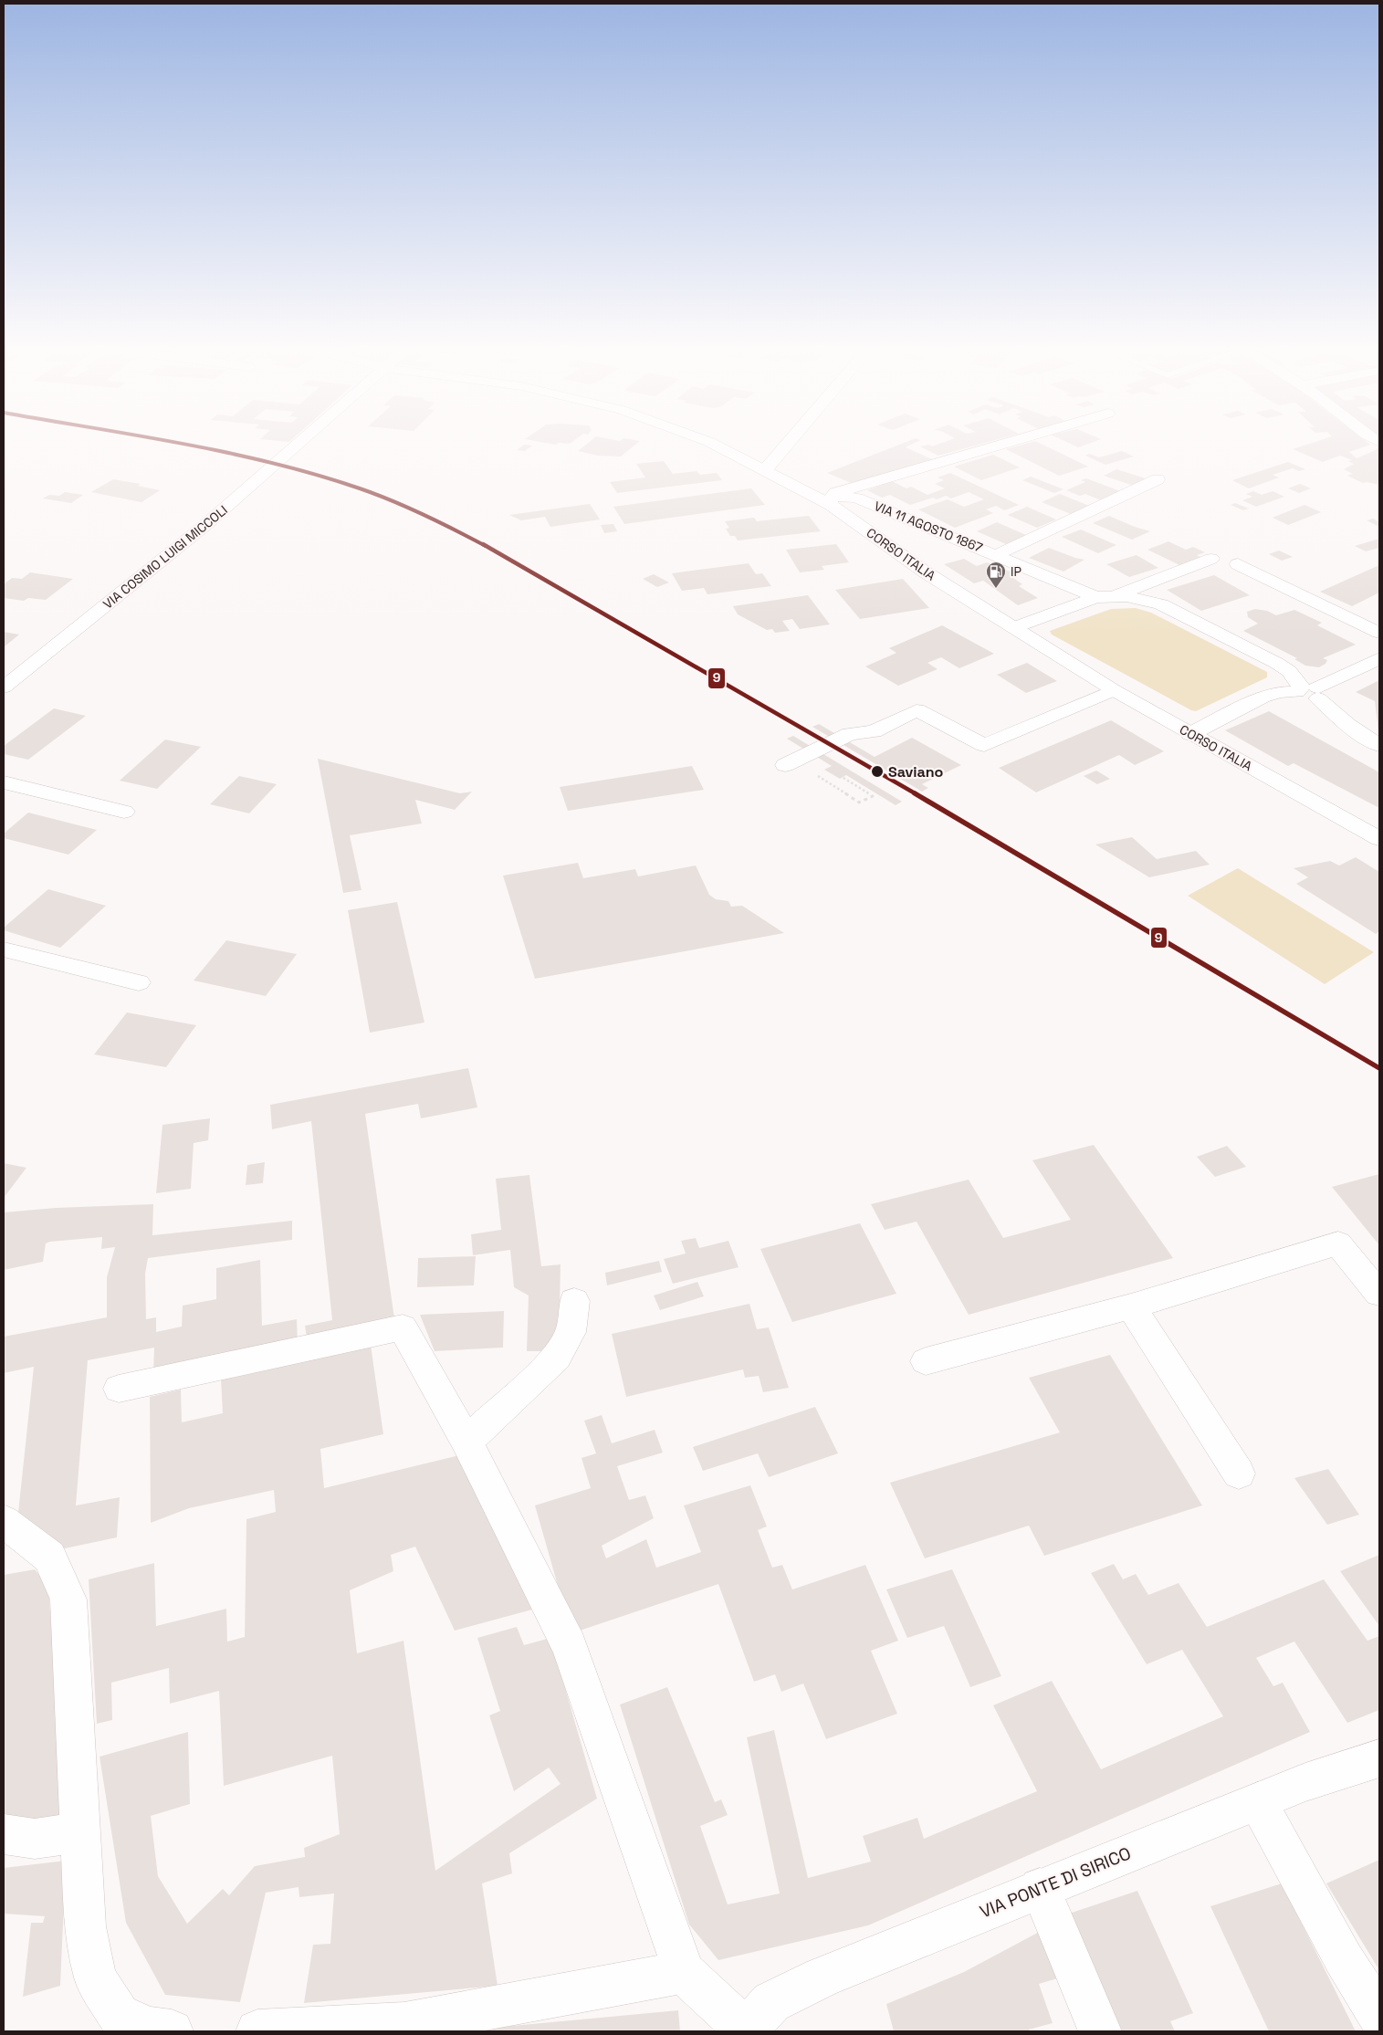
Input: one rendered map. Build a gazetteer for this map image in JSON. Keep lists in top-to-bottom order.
{
  "streets": {
    "street": [
      "VIA 11 AGOSTO 1867",
      "CORSO ITALIA",
      "VIA COSIMO LUIGI MICCOLI",
      "VIA PONTE DI SIRICO"
    ]
  },
  "crossings": [
    ["VIA 11 AGOSTO 1867", "CORSO ITALIA"]
  ],
  "places": {
    "fuel station": ["IP"],
    "other": ["Saviano"]
  },
  "lines": ["transit line 9"]
}
